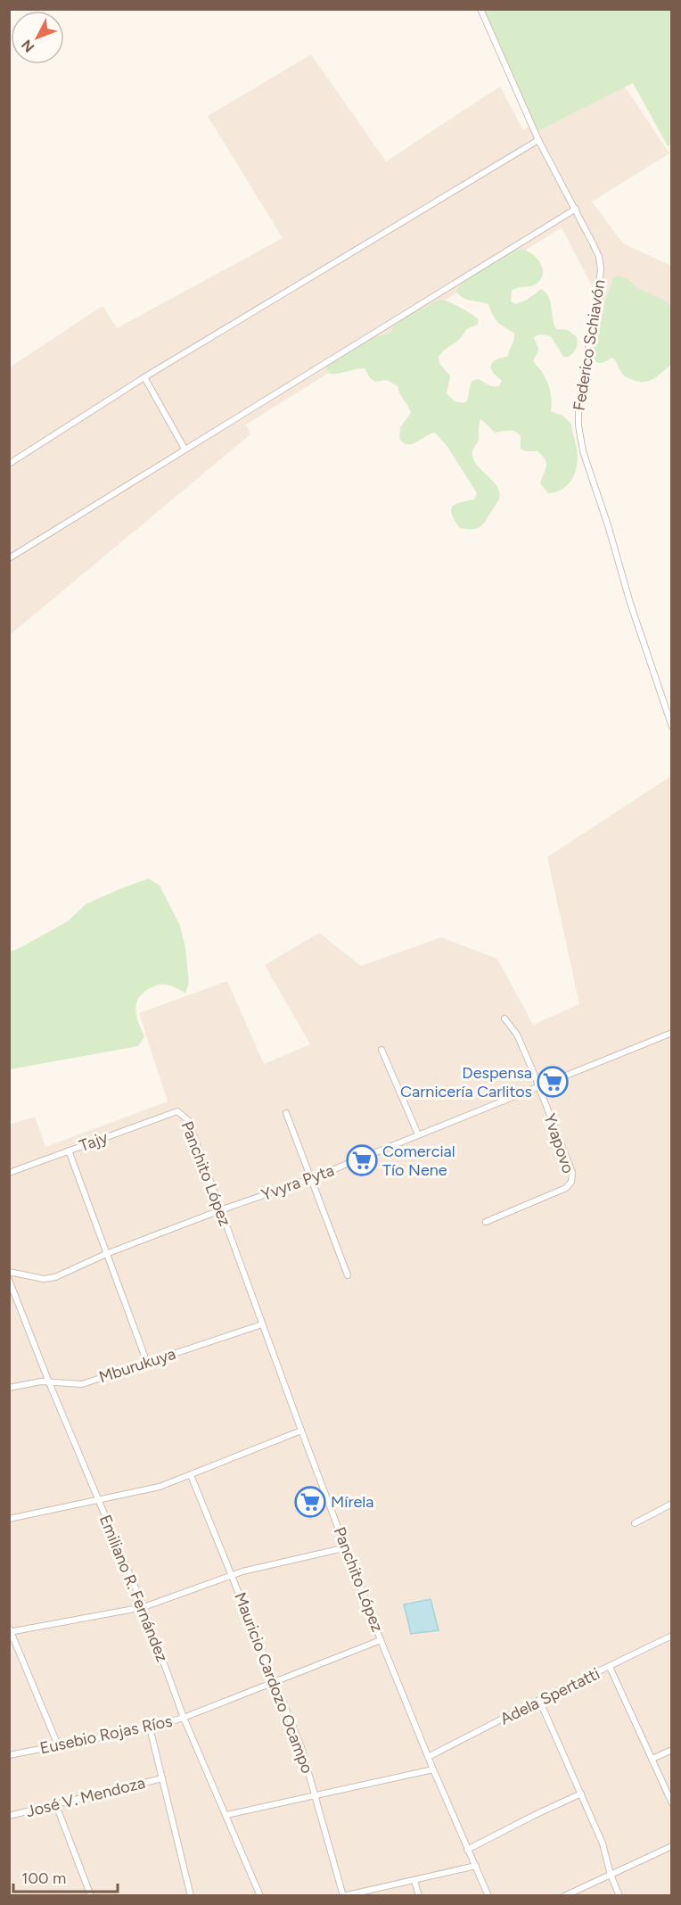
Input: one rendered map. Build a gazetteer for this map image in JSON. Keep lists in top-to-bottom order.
{
  "streets": {
    "street": [
      "Federico Schiavón",
      "Tajy",
      "Yvapovo",
      "Panchito López",
      "Yvyra Pyta",
      "Mburukuya",
      "Emiliano R. Fernández",
      "Mauricio Cardozo Ocampo",
      "Adela Spertatti",
      "Eusebio Rojas Ríos",
      "José V. Mendoza"
    ]
  },
  "crossings": [
    ["Tajy", "Panchito López"],
    ["Yvapovo", "Yvyra Pyta"],
    ["Panchito López", "Yvyra Pyta"],
    ["Panchito López", "Mburukuya"],
    ["Panchito López", "Adela Spertatti"],
    ["Panchito López", "Eusebio Rojas Ríos"],
    ["Mburukuya", "Emiliano R. Fernández"],
    ["Emiliano R. Fernández", "Eusebio Rojas Ríos"],
    ["Mauricio Cardozo Ocampo", "Eusebio Rojas Ríos"]
  ],
  "places": {
    "supermarket": ["Despensa Carnicería Carlitos", "Comercial Tío Nene", "Mírela"]
  },
  "scale_bar": "100 m",
  "north": "bottom left"
}
